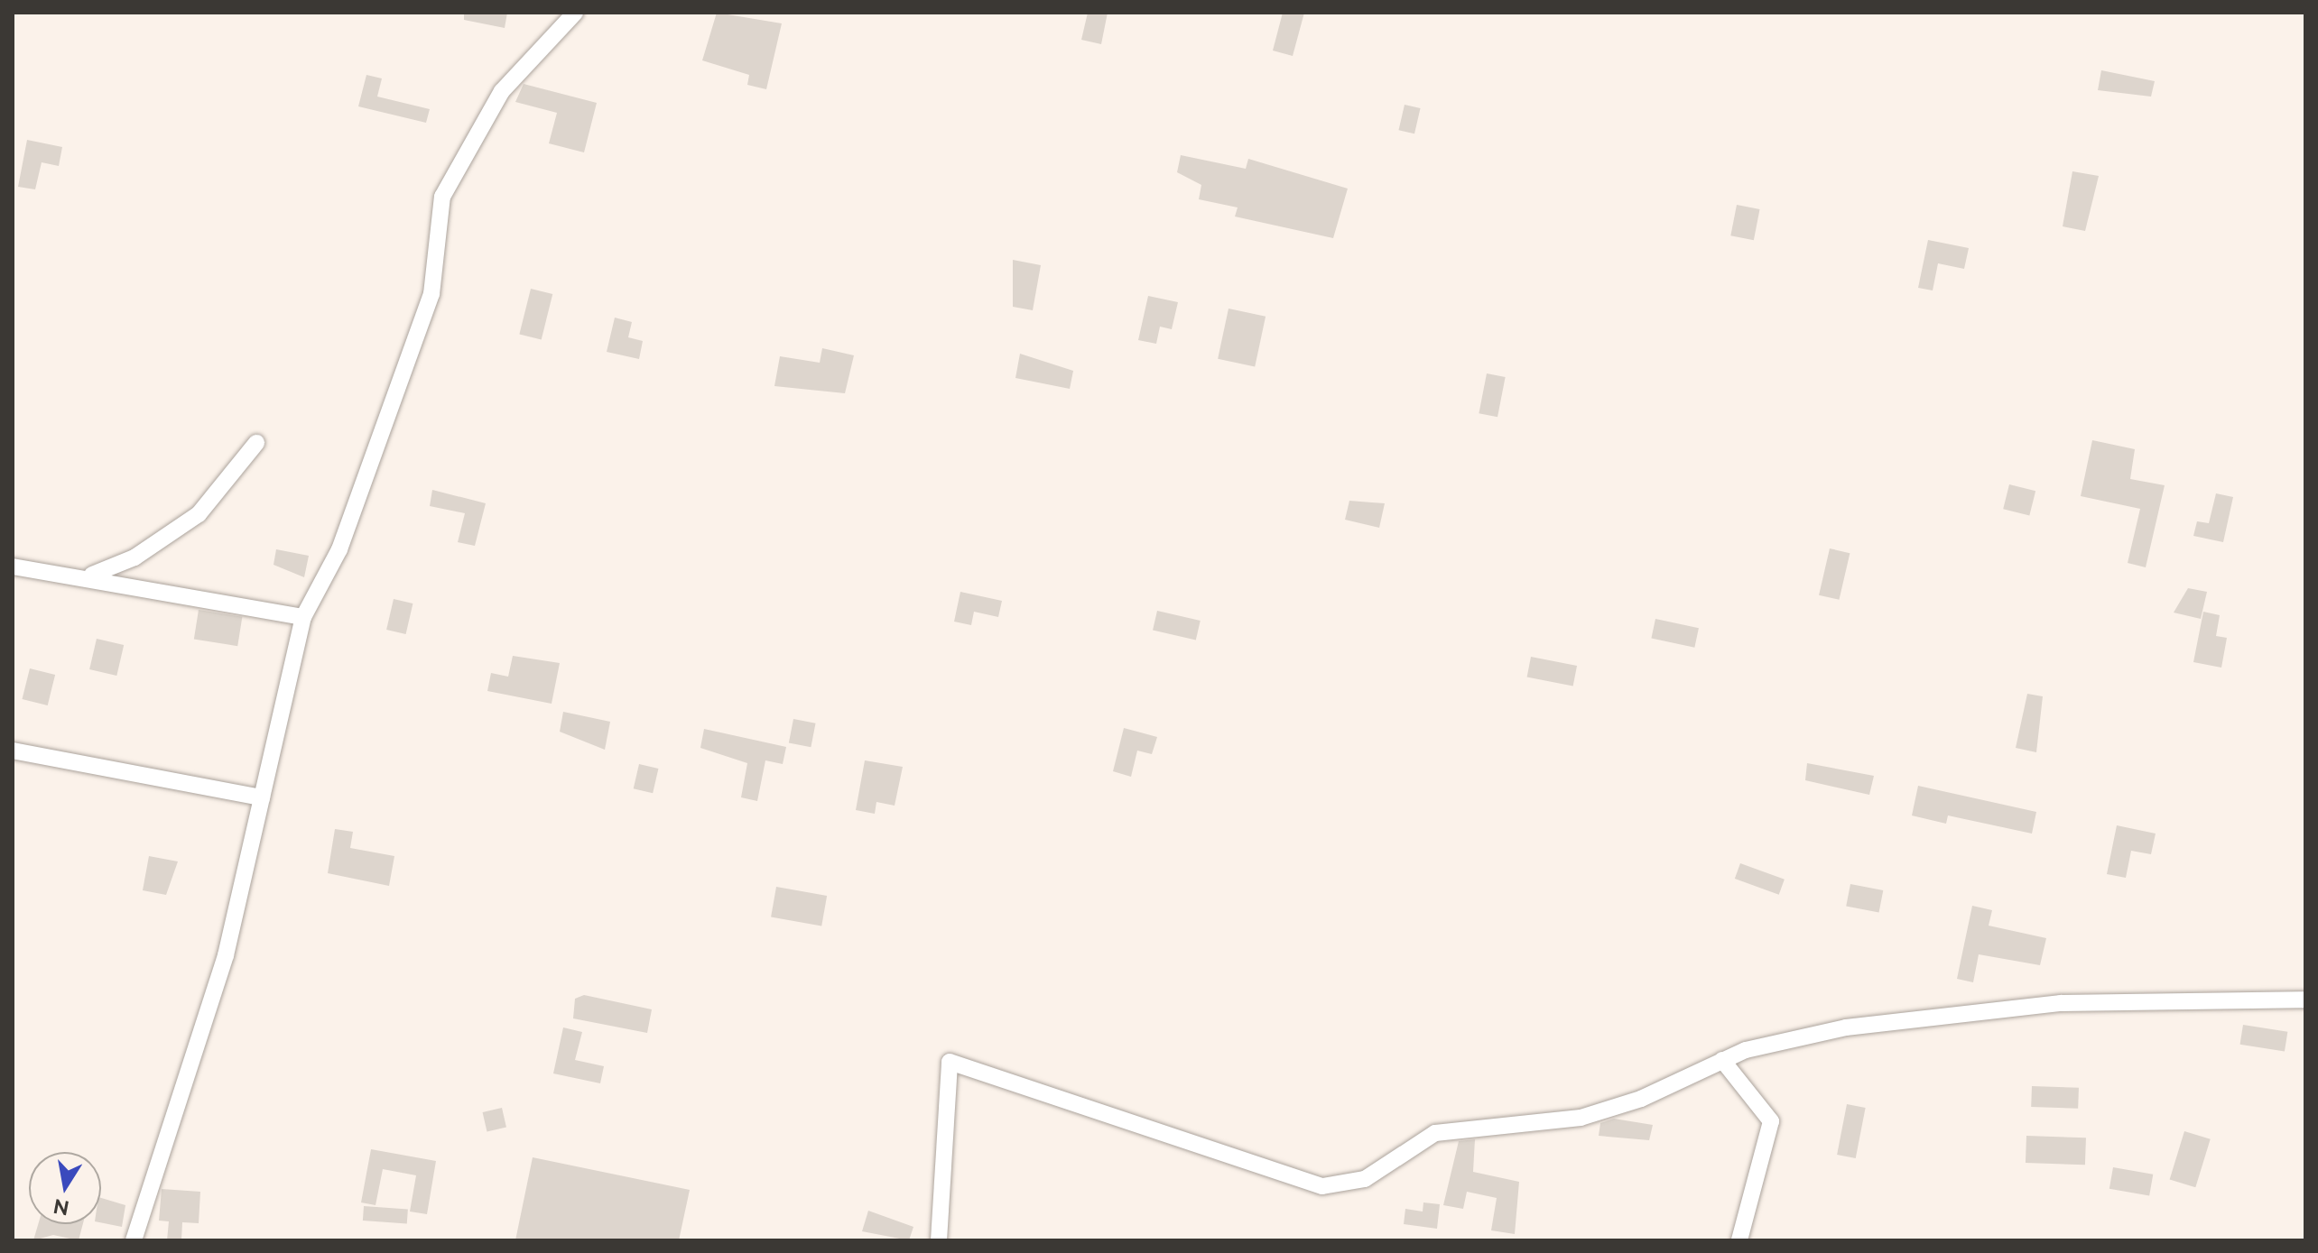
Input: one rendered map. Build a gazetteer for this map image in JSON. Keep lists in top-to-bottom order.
{
  "north": "bottom"
}
